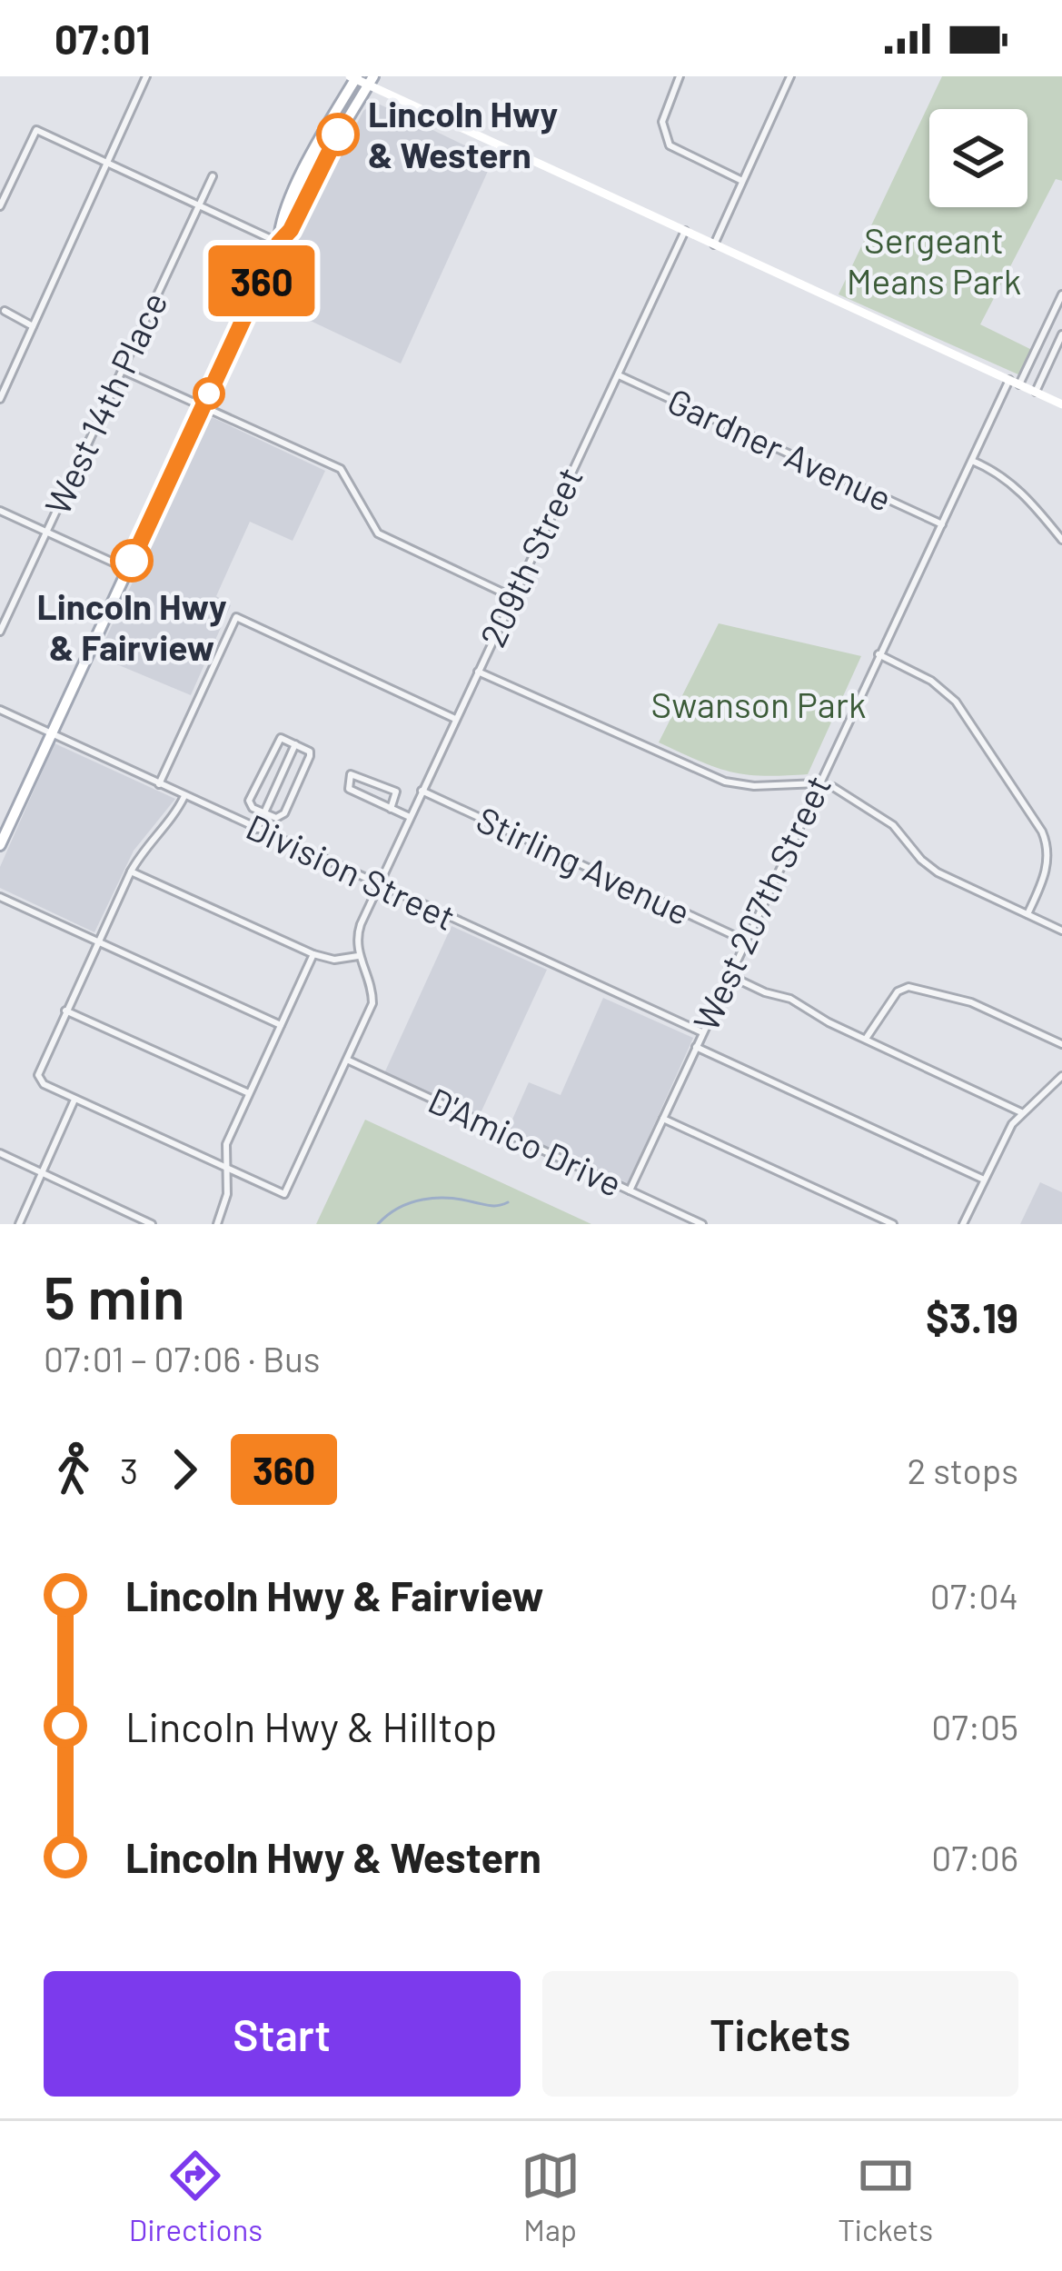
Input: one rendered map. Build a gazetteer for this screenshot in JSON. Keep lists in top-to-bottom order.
{
  "streets": {
    "street": [
      "West 14th Place",
      "Gardner Avenue",
      "209th Street",
      "Stirling Avenue",
      "Division Street",
      "West 207th Street",
      "D'Amico Drive"
    ]
  },
  "crossings": [
    ["Gardner Avenue", "209th Street"],
    ["Gardner Avenue", "West 207th Street"],
    ["209th Street", "Stirling Avenue"],
    ["209th Street", "Division Street"],
    ["Stirling Avenue", "West 207th Street"],
    ["Division Street", "West 207th Street"],
    ["West 207th Street", "D'Amico Drive"]
  ],
  "parks": ["Sergeant Means Park", "Swanson Park"],
  "places": ["Lincoln Hwy & Western", "Lincoln Hwy & Fairview"],
  "lines": ["bus line 360"],
  "page": {
    "status": "07:01",
    "on_map": "360",
    "heading": ["5 min", "07:01 – 07:06 · Bus", "$3.19"],
    "legs": ["3", "360", "2 stops"],
    "list": [
      {
        "name": "Lincoln Hwy & Fairview",
        "value": "07:04"
      },
      {
        "name": "Lincoln Hwy & Hilltop",
        "value": "07:05"
      },
      {
        "name": "Lincoln Hwy & Western",
        "value": "07:06"
      }
    ],
    "buttons": ["Start", "Tickets"],
    "tabs": ["Directions", "Map", "Tickets"]
  }
}
